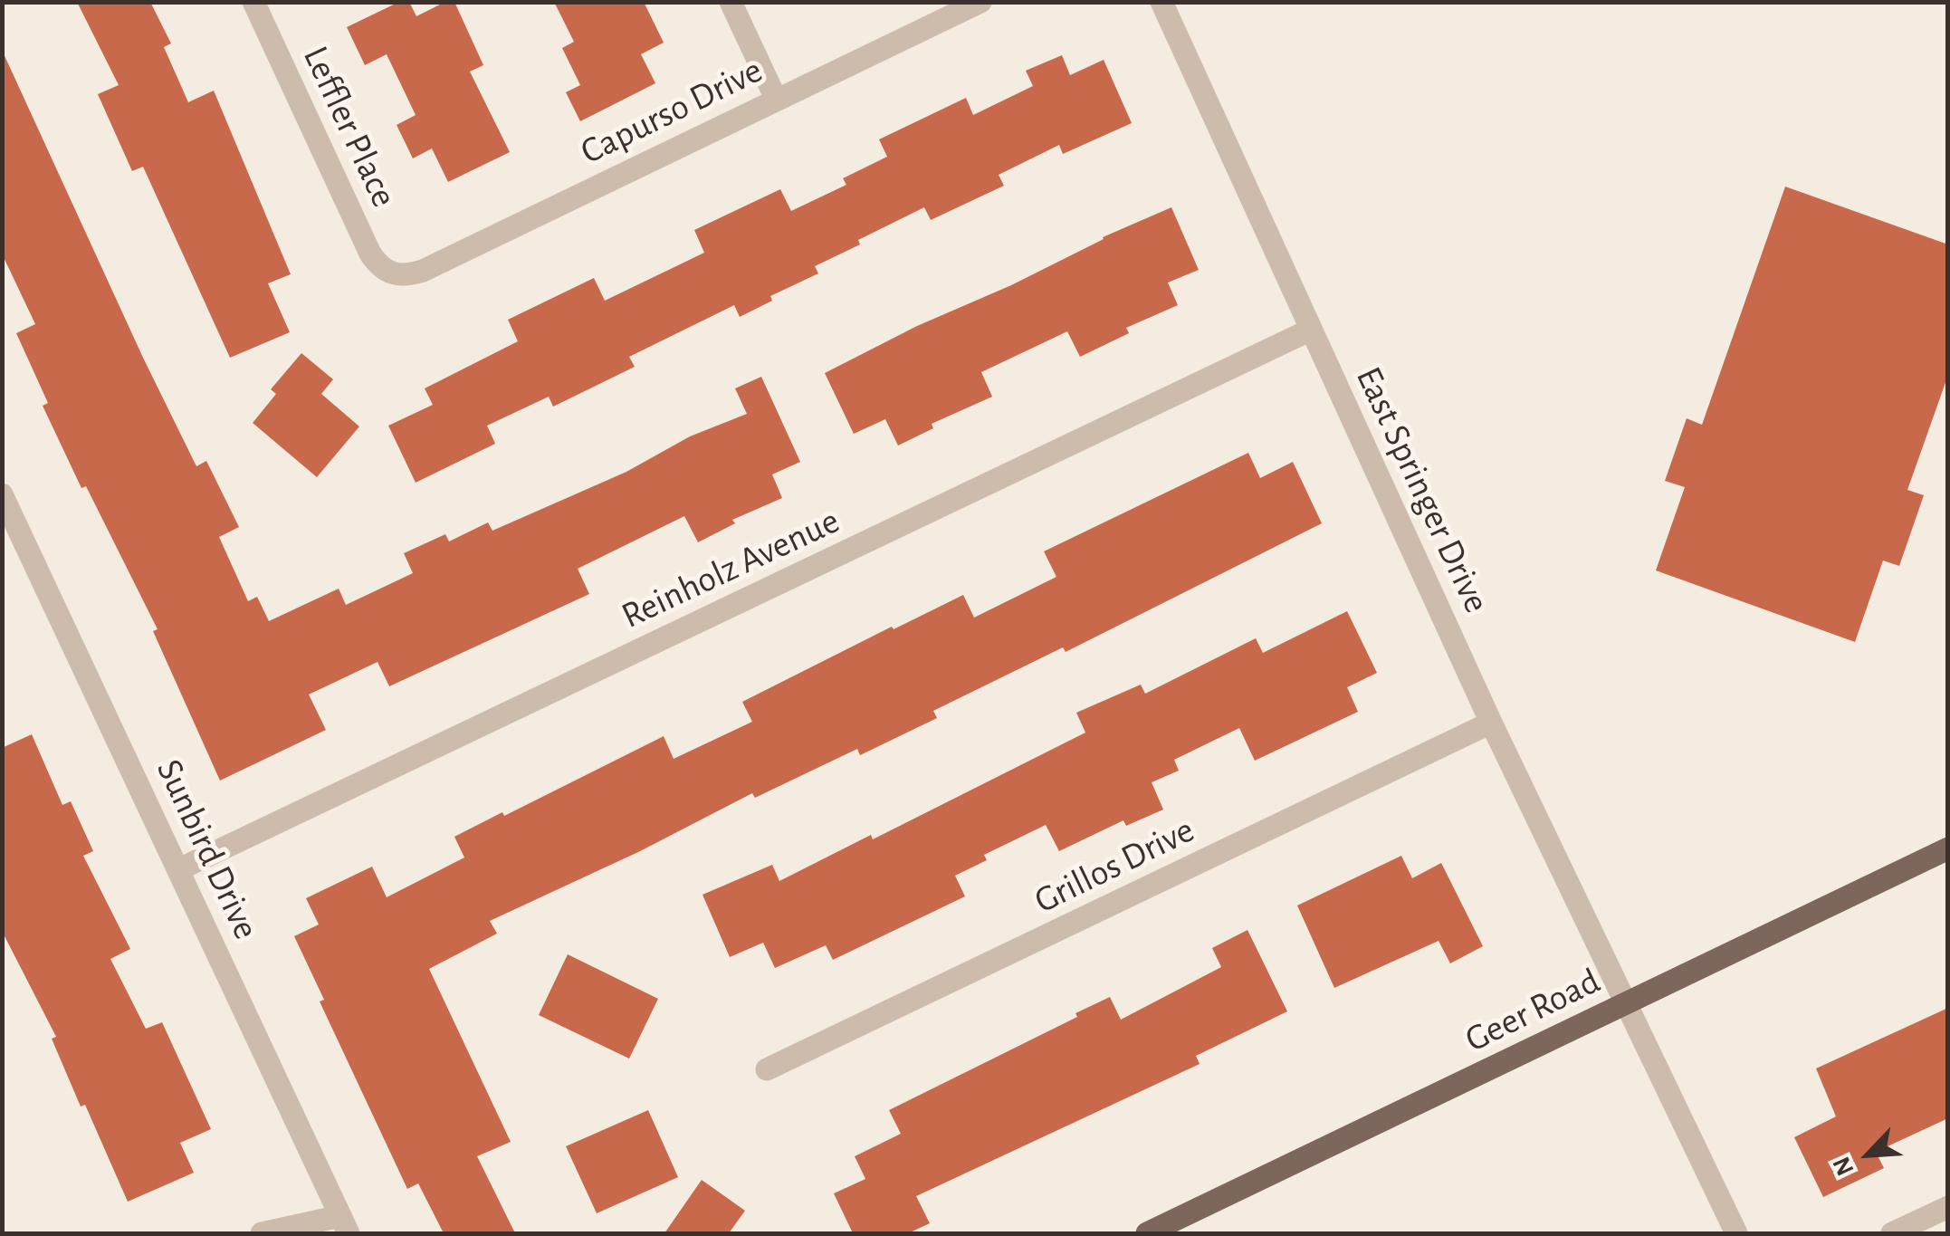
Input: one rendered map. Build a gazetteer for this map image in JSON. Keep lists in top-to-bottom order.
{
  "streets": {
    "main road": ["Geer Road"],
    "street": [
      "Capurso Drive",
      "Leffler Place",
      "East Springer Drive",
      "Reinholz Avenue",
      "Sunbird Drive",
      "Grillos Drive"
    ]
  },
  "crossings": [
    ["Capurso Drive", "Leffler Place"],
    ["East Springer Drive", "Reinholz Avenue"],
    ["East Springer Drive", "Grillos Drive"],
    ["East Springer Drive", "Geer Road"],
    ["Reinholz Avenue", "Sunbird Drive"]
  ],
  "north": "bottom left"
}
